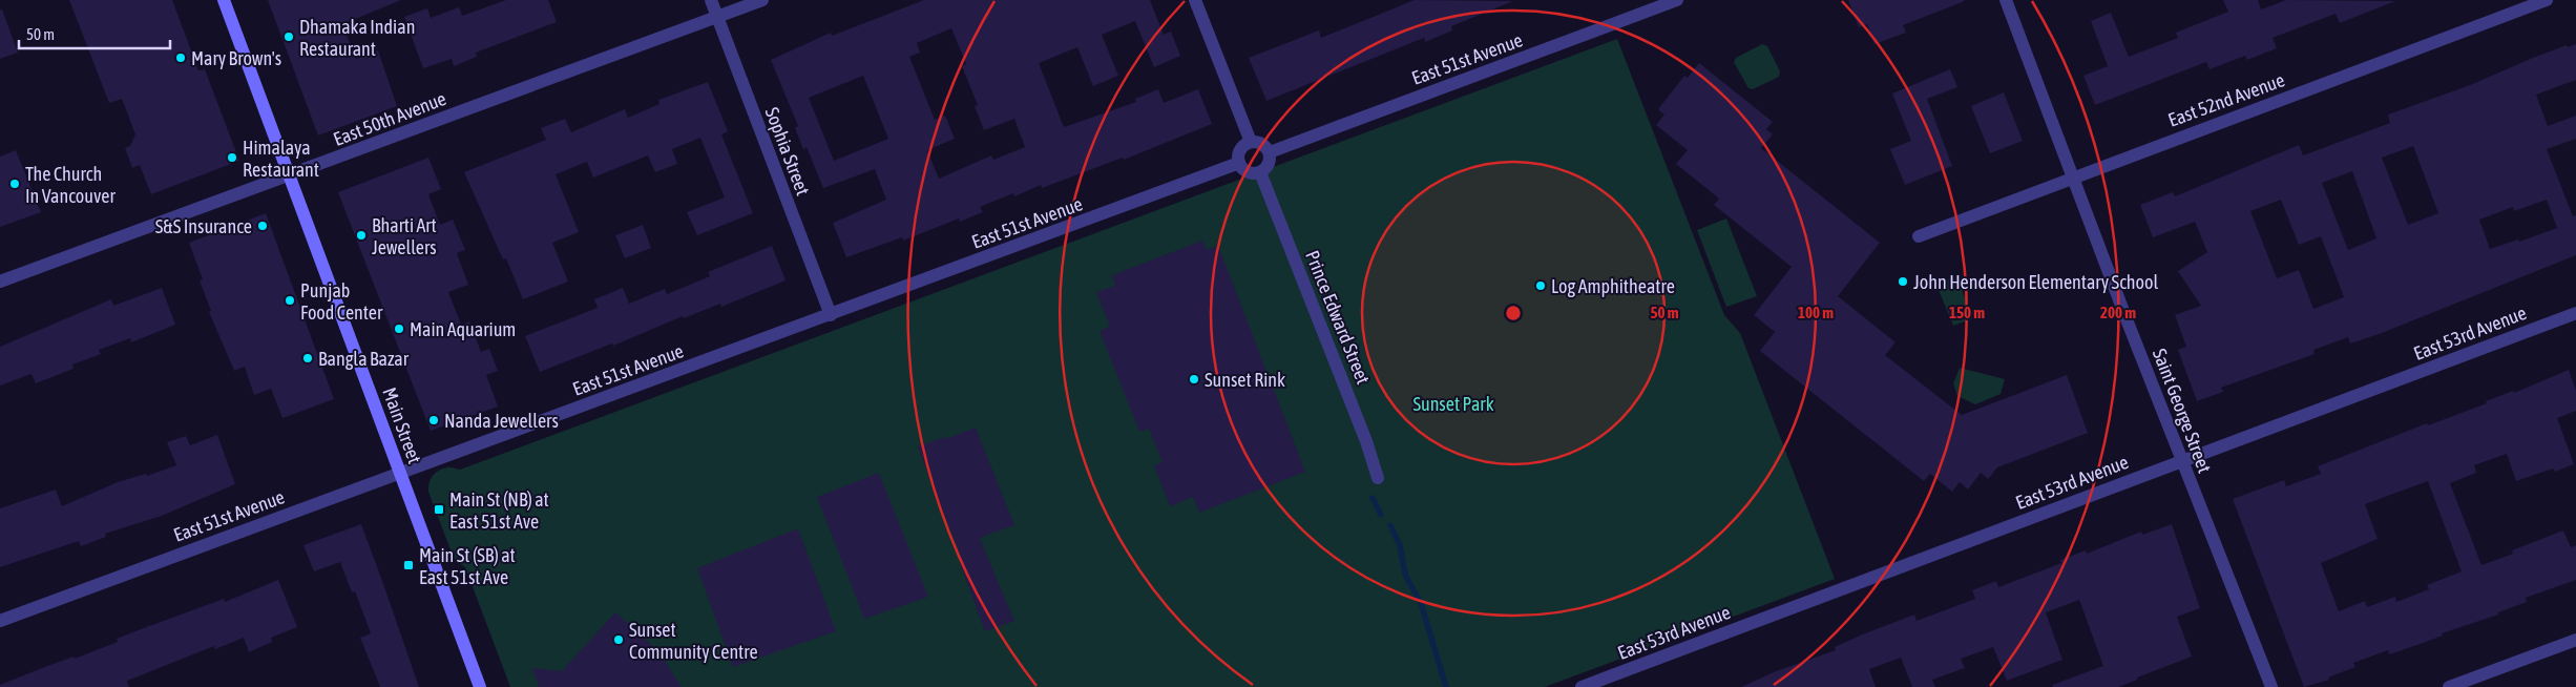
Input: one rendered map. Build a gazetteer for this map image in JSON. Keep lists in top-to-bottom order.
{
  "streets": {
    "main road": ["Main Street"],
    "street": [
      "East 51st Avenue",
      "East 52nd Avenue",
      "East 50th Avenue",
      "Sophia Street",
      "Prince Edward Street",
      "East 53rd Avenue",
      "Saint George Street"
    ]
  },
  "crossings": [
    ["East 51st Avenue", "Sophia Street"],
    ["East 51st Avenue", "Prince Edward Street"],
    ["East 51st Avenue", "Main Street"],
    ["East 52nd Avenue", "Saint George Street"],
    ["East 50th Avenue", "Sophia Street"],
    ["East 50th Avenue", "Main Street"],
    ["East 53rd Avenue", "Saint George Street"]
  ],
  "parks": ["Sunset Park"],
  "places": {
    "other": [
      "Dhamaka Indian Restaurant",
      "Mary Brown's",
      "Himalaya Restaurant",
      "The Church In Vancouver",
      "S&S Insurance",
      "Bharti Art Jewellers",
      "John Henderson Elementary School",
      "Log Amphitheatre",
      "Punjab Food Center",
      "Main Aquarium",
      "Bangla Bazar",
      "Sunset Rink",
      "Nanda Jewellers",
      "Sunset Community Centre"
    ],
    "transit": ["Main St (NB) at East 51st Ave", "Main St (SB) at East 51st Ave"]
  },
  "scale_bar": "50 m",
  "rings": [
    "50 m",
    "100 m",
    "150 m",
    "200 m"
  ]
}
